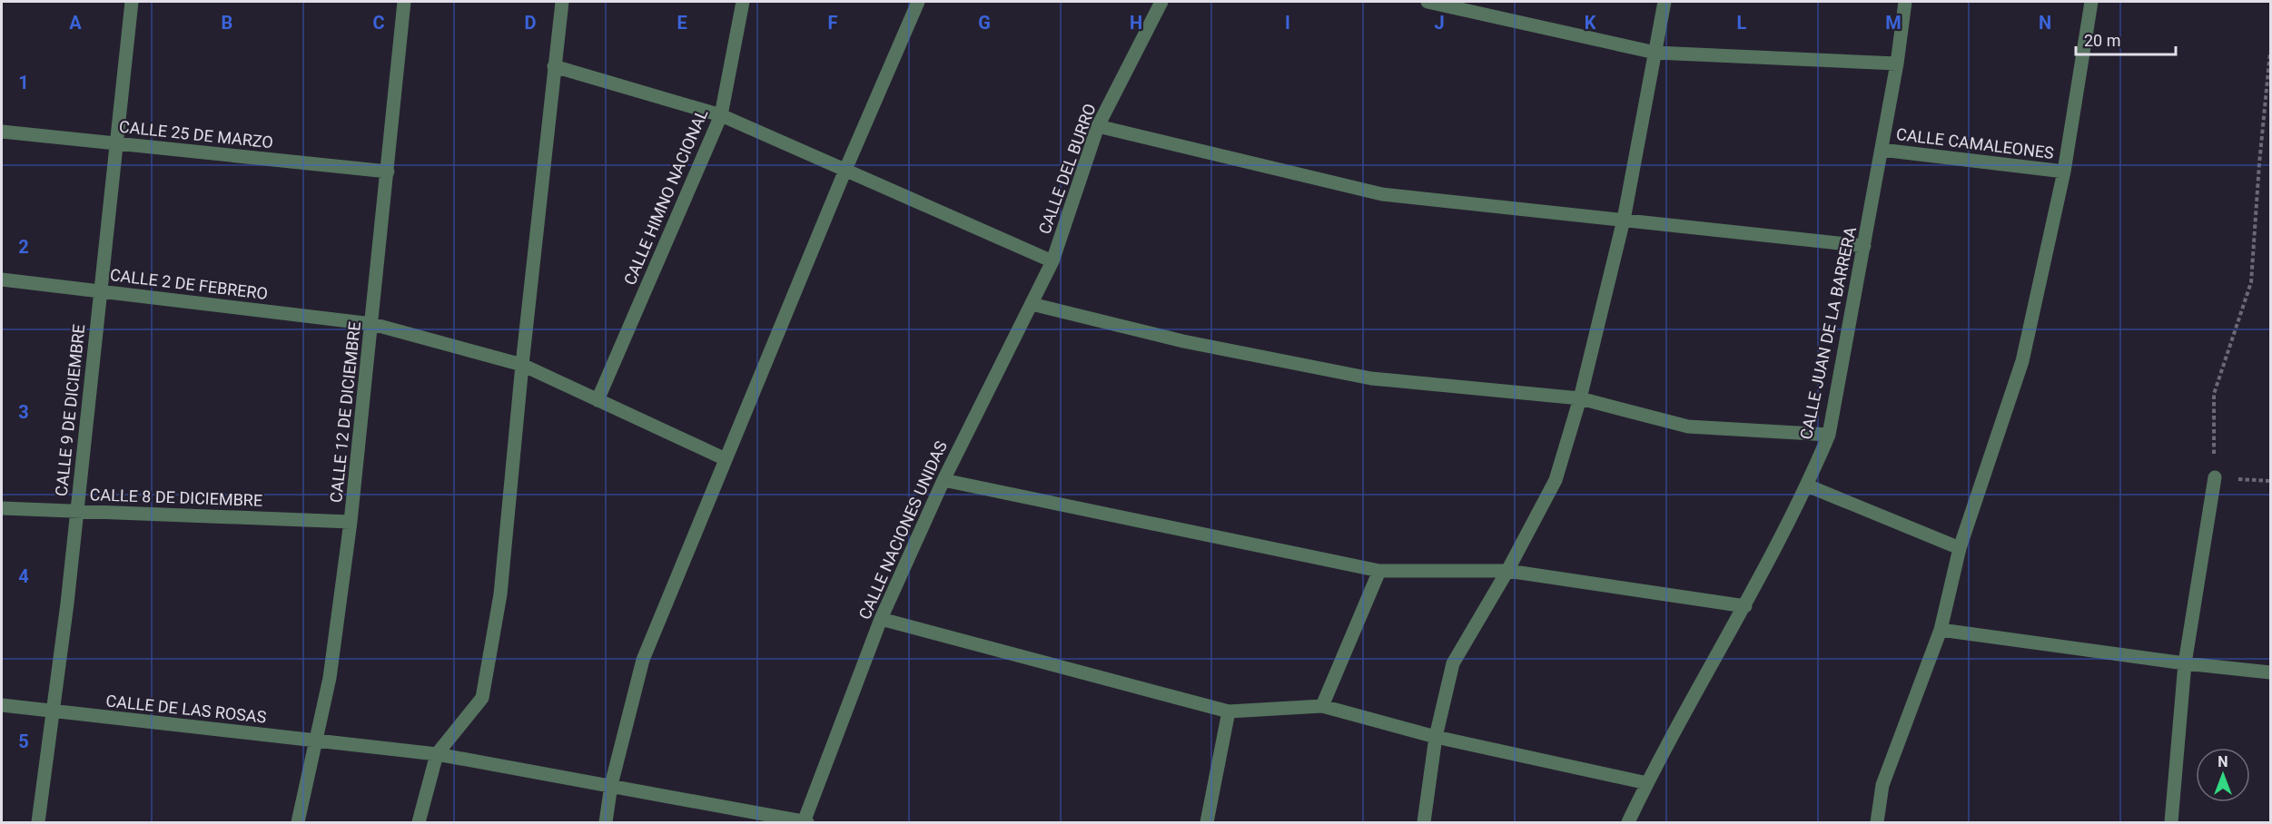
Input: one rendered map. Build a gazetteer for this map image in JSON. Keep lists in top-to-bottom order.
{
  "streets": {
    "street": [
      "CALLE 25 DE MARZO",
      "CALLE CAMALEONES",
      "CALLE DEL BURRO",
      "CALLE HIMNO NACIONAL",
      "CALLE 2 DE FEBRERO",
      "CALLE JUAN DE LA BARRERA",
      "CALLE 9 DE DICIEMBRE",
      "CALLE 12 DE DICIEMBRE",
      "CALLE 8 DE DICIEMBRE",
      "CALLE NACIONES UNIDAS",
      "CALLE DE LAS ROSAS"
    ]
  },
  "crossings": [
    ["CALLE 25 DE MARZO", "CALLE 9 DE DICIEMBRE"],
    ["CALLE 25 DE MARZO", "CALLE 12 DE DICIEMBRE"],
    ["CALLE CAMALEONES", "CALLE JUAN DE LA BARRERA"],
    ["CALLE DEL BURRO", "CALLE NACIONES UNIDAS"],
    ["CALLE HIMNO NACIONAL", "CALLE 2 DE FEBRERO"],
    ["CALLE 2 DE FEBRERO", "CALLE 9 DE DICIEMBRE"],
    ["CALLE 2 DE FEBRERO", "CALLE 12 DE DICIEMBRE"],
    ["CALLE 9 DE DICIEMBRE", "CALLE 8 DE DICIEMBRE"],
    ["CALLE 9 DE DICIEMBRE", "CALLE DE LAS ROSAS"],
    ["CALLE 12 DE DICIEMBRE", "CALLE 8 DE DICIEMBRE"],
    ["CALLE 12 DE DICIEMBRE", "CALLE DE LAS ROSAS"],
    ["CALLE NACIONES UNIDAS", "CALLE DE LAS ROSAS"]
  ],
  "scale_bar": "20 m",
  "north": "top",
  "grid": {
    "columns": [
      "A",
      "B",
      "C",
      "D",
      "E",
      "F",
      "G",
      "H",
      "I",
      "J",
      "K",
      "L",
      "M",
      "N"
    ],
    "rows": [
      "1",
      "2",
      "3",
      "4",
      "5"
    ]
  }
}
